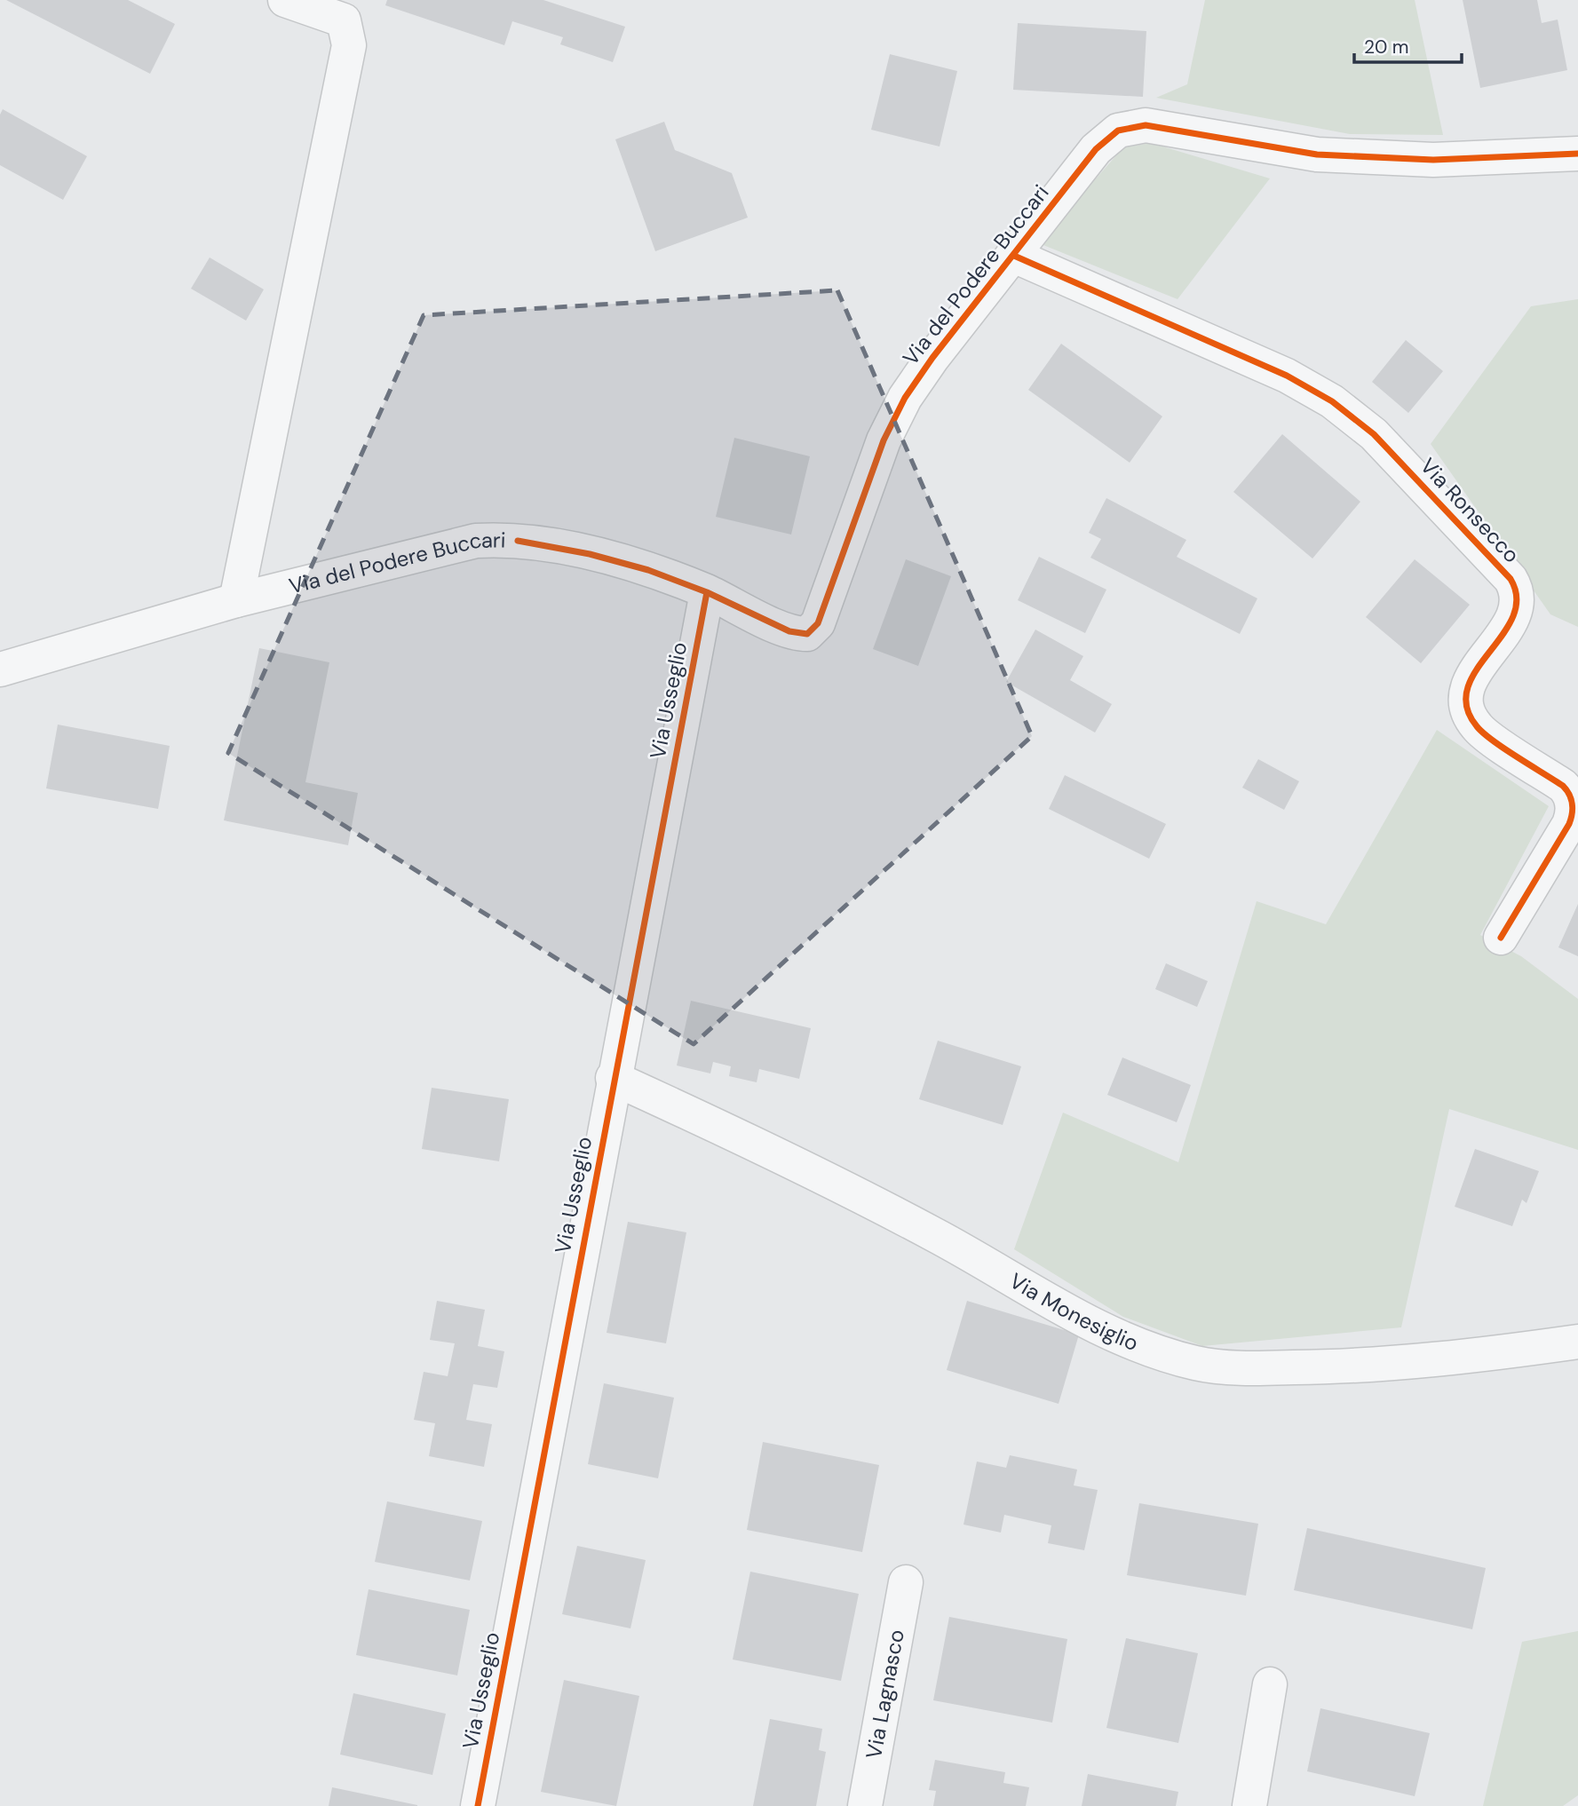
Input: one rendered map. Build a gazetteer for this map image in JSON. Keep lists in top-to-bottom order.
{
  "streets": {
    "street": [
      "Via del Podere Buccari",
      "Via Ronsecco",
      "Via Usseglio",
      "Via Monesiglio",
      "Via Lagnasco"
    ]
  },
  "crossings": [
    ["Via del Podere Buccari", "Via Ronsecco"],
    ["Via del Podere Buccari", "Via Usseglio"],
    ["Via Usseglio", "Via Monesiglio"]
  ],
  "scale_bar": "20 m"
}
